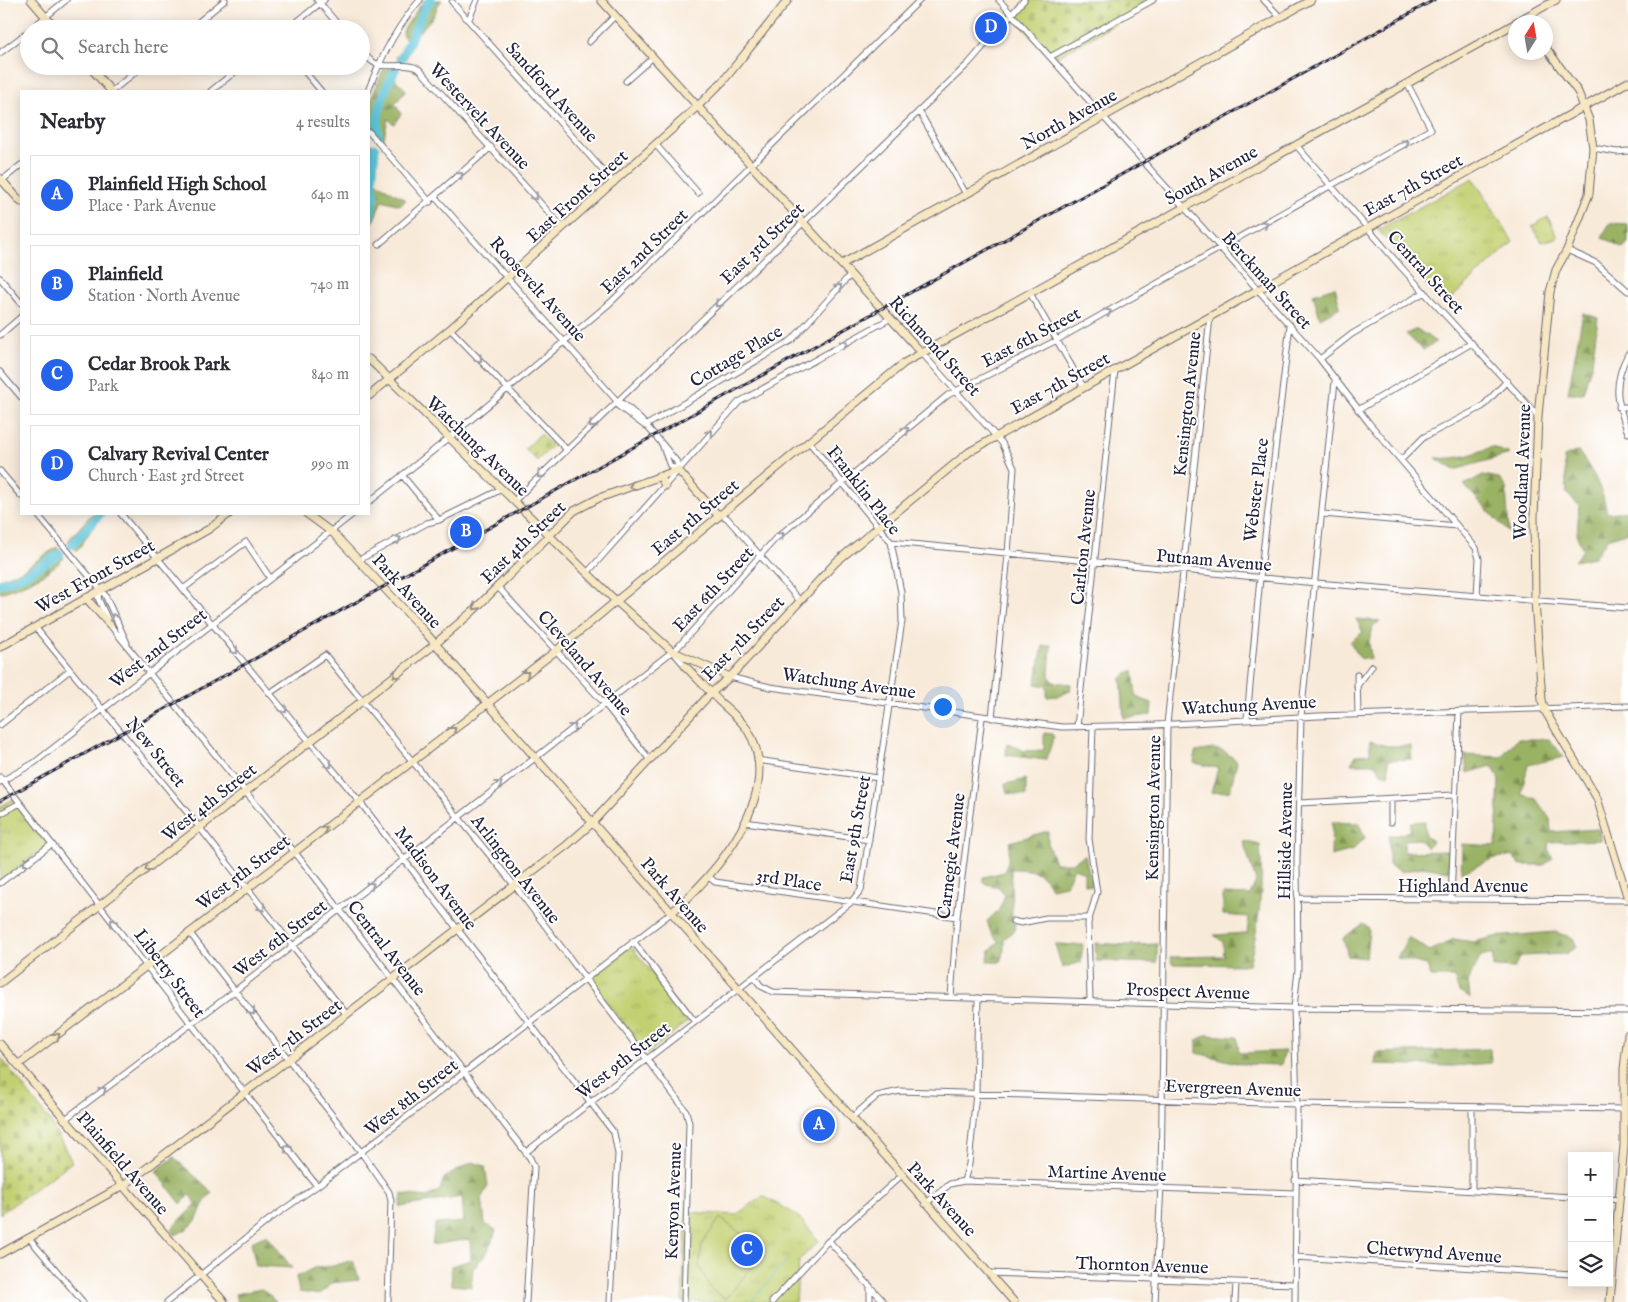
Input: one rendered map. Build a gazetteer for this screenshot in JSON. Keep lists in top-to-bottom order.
{
  "streets": {
    "street": [
      "Sandford Avenue",
      "Westervelt Avenue",
      "North Avenue",
      "South Avenue",
      "East 7th Street",
      "East Front Street",
      "East 3rd Street",
      "East 2nd Street",
      "Central Street",
      "Berckman Street",
      "Roosevelt Avenue",
      "East 6th Street",
      "Richmond Street",
      "Cottage Place",
      "Kensington Avenue",
      "Watchung Avenue",
      "Woodland Avenue",
      "Franklin Place",
      "Webster Place",
      "East 5th Street",
      "East 4th Street",
      "Carlton Avenue",
      "Putnam Avenue",
      "West Front Street",
      "Park Avenue",
      "West 2nd Street",
      "Cleveland Avenue",
      "New Street",
      "West 4th Street",
      "East 9th Street",
      "Hillside Avenue",
      "Carnegie Avenue",
      "Arlington Avenue",
      "West 5th Street",
      "Madison Avenue",
      "3rd Place",
      "Highland Avenue",
      "West 6th Street",
      "Central Avenue",
      "Liberty Street",
      "Prospect Avenue",
      "West 7th Street",
      "West 9th Street",
      "Evergreen Avenue",
      "West 8th Street",
      "Plainfield Avenue",
      "Martine Avenue",
      "Kenyon Avenue",
      "Chetwynd Avenue",
      "Thornton Avenue"
    ]
  },
  "crossings": [
    ["Sandford Avenue", "East Front Street"],
    ["Westervelt Avenue", "East Front Street"],
    ["North Avenue", "Berckman Street"],
    ["North Avenue", "Richmond Street"],
    ["South Avenue", "Central Street"],
    ["South Avenue", "Berckman Street"],
    ["South Avenue", "East 6th Street"],
    ["South Avenue", "Richmond Street"],
    ["South Avenue", "East 5th Street"],
    ["East 7th Street", "Central Street"],
    ["East 7th Street", "Berckman Street"],
    ["East 7th Street", "Roosevelt Avenue"],
    ["East 7th Street", "Richmond Street"],
    ["East 7th Street", "Kensington Avenue"],
    ["East 7th Street", "Watchung Avenue"],
    ["East 7th Street", "Woodland Avenue"],
    ["East 7th Street", "Franklin Place"],
    ["East 7th Street", "Carlton Avenue"],
    ["East 7th Street", "Park Avenue"],
    ["East 7th Street", "Cleveland Avenue"],
    ["East 7th Street", "West 7th Street"],
    ["East Front Street", "Roosevelt Avenue"],
    ["East Front Street", "Richmond Street"],
    ["East Front Street", "Watchung Avenue"],
    ["East 3rd Street", "Berckman Street"],
    ["East 3rd Street", "Roosevelt Avenue"],
    ["East 3rd Street", "Richmond Street"],
    ["East 3rd Street", "Watchung Avenue"],
    ["East 2nd Street", "Roosevelt Avenue"],
    ["East 2nd Street", "Richmond Street"],
    ["East 2nd Street", "Watchung Avenue"],
    ["Central Street", "East 6th Street"],
    ["Central Street", "Woodland Avenue"],
    ["Berckman Street", "East 6th Street"],
    ["Berckman Street", "Webster Place"],
    ["Berckman Street", "Putnam Avenue"],
    ["Berckman Street", "Hillside Avenue"],
    ["Roosevelt Avenue", "East 6th Street"],
    ["Roosevelt Avenue", "Cottage Place"],
    ["Roosevelt Avenue", "East 5th Street"],
    ["Roosevelt Avenue", "East 4th Street"],
    ["East 6th Street", "Richmond Street"],
    ["East 6th Street", "Watchung Avenue"],
    ["East 6th Street", "Franklin Place"],
    ["East 6th Street", "Park Avenue"],
    ["East 6th Street", "Cleveland Avenue"],
    ["East 6th Street", "West 6th Street"],
    ["Richmond Street", "Cottage Place"],
    ["Richmond Street", "Watchung Avenue"],
    ["Richmond Street", "East 5th Street"],
    ["Richmond Street", "Putnam Avenue"],
    ["Kensington Avenue", "Watchung Avenue"],
    ["Kensington Avenue", "Putnam Avenue"],
    ["Kensington Avenue", "Prospect Avenue"],
    ["Kensington Avenue", "Evergreen Avenue"],
    ["Kensington Avenue", "Martine Avenue"],
    ["Kensington Avenue", "Thornton Avenue"],
    ["Watchung Avenue", "Woodland Avenue"],
    ["Watchung Avenue", "Franklin Place"],
    ["Watchung Avenue", "Webster Place"],
    ["Watchung Avenue", "East 5th Street"],
    ["Watchung Avenue", "East 4th Street"],
    ["Watchung Avenue", "Carlton Avenue"],
    ["Watchung Avenue", "East 9th Street"],
    ["Watchung Avenue", "Hillside Avenue"],
    ["Watchung Avenue", "Carnegie Avenue"],
    ["Woodland Avenue", "Putnam Avenue"],
    ["Woodland Avenue", "Highland Avenue"],
    ["Franklin Place", "East 5th Street"],
    ["Franklin Place", "Putnam Avenue"],
    ["Franklin Place", "East 9th Street"],
    ["Webster Place", "Putnam Avenue"],
    ["East 5th Street", "Park Avenue"],
    ["East 5th Street", "Cleveland Avenue"],
    ["East 5th Street", "West 5th Street"],
    ["East 4th Street", "Park Avenue"],
    ["East 4th Street", "Cleveland Avenue"],
    ["East 4th Street", "West 4th Street"],
    ["Carlton Avenue", "Putnam Avenue"],
    ["Putnam Avenue", "Hillside Avenue"],
    ["West Front Street", "New Street"],
    ["West Front Street", "Madison Avenue"],
    ["West Front Street", "Central Avenue"],
    ["Park Avenue", "West 2nd Street"],
    ["Park Avenue", "West 4th Street"],
    ["Park Avenue", "East 9th Street"],
    ["Park Avenue", "West 5th Street"],
    ["Park Avenue", "West 6th Street"],
    ["Park Avenue", "West 7th Street"],
    ["Park Avenue", "West 9th Street"],
    ["Park Avenue", "Evergreen Avenue"],
    ["Park Avenue", "West 8th Street"],
    ["Park Avenue", "Martine Avenue"],
    ["Park Avenue", "Thornton Avenue"],
    ["West 2nd Street", "New Street"],
    ["West 2nd Street", "Madison Avenue"],
    ["West 2nd Street", "Central Avenue"],
    ["West 2nd Street", "Liberty Street"],
    ["New Street", "West 4th Street"],
    ["New Street", "West 5th Street"],
    ["New Street", "West 6th Street"],
    ["New Street", "West 7th Street"],
    ["West 4th Street", "Arlington Avenue"],
    ["West 4th Street", "Madison Avenue"],
    ["West 4th Street", "Central Avenue"],
    ["West 4th Street", "Liberty Street"],
    ["East 9th Street", "3rd Place"],
    ["East 9th Street", "Prospect Avenue"],
    ["East 9th Street", "West 9th Street"],
    ["Hillside Avenue", "Highland Avenue"],
    ["Hillside Avenue", "Prospect Avenue"],
    ["Hillside Avenue", "Evergreen Avenue"],
    ["Hillside Avenue", "Martine Avenue"],
    ["Hillside Avenue", "Chetwynd Avenue"],
    ["Hillside Avenue", "Thornton Avenue"],
    ["Carnegie Avenue", "3rd Place"],
    ["Carnegie Avenue", "Prospect Avenue"],
    ["Arlington Avenue", "West 5th Street"],
    ["Arlington Avenue", "Madison Avenue"],
    ["Arlington Avenue", "West 6th Street"],
    ["Arlington Avenue", "West 7th Street"],
    ["Arlington Avenue", "West 9th Street"],
    ["Arlington Avenue", "West 8th Street"],
    ["Arlington Avenue", "Kenyon Avenue"],
    ["West 5th Street", "Madison Avenue"],
    ["West 5th Street", "Central Avenue"],
    ["West 5th Street", "Liberty Street"],
    ["West 5th Street", "Plainfield Avenue"],
    ["Madison Avenue", "West 6th Street"],
    ["Madison Avenue", "West 7th Street"],
    ["Madison Avenue", "West 9th Street"],
    ["Madison Avenue", "West 8th Street"],
    ["West 6th Street", "Central Avenue"],
    ["West 6th Street", "Liberty Street"],
    ["West 6th Street", "Plainfield Avenue"],
    ["Central Avenue", "West 7th Street"],
    ["Central Avenue", "West 9th Street"],
    ["Central Avenue", "West 8th Street"],
    ["Liberty Street", "West 7th Street"],
    ["Liberty Street", "West 8th Street"],
    ["West 7th Street", "Plainfield Avenue"],
    ["West 8th Street", "Plainfield Avenue"]
  ],
  "one_way": [
    "Westervelt Avenue",
    "East 3rd Street",
    "East 6th Street",
    "West 4th Street",
    "West 5th Street",
    "West 6th Street",
    "Liberty Street"
  ],
  "north": "top",
  "page": {
    "pins": [
      "D",
      "B",
      "A",
      "C"
    ],
    "search": "Search here",
    "heading": ["Nearby", "4 results"],
    "list": [
      {
        "mark": "A",
        "name": "Plainfield High School",
        "note": "Place · Park Avenue",
        "value": "640 m"
      },
      {
        "mark": "B",
        "name": "Plainfield",
        "note": "Station · North Avenue",
        "value": "740 m"
      },
      {
        "mark": "C",
        "name": "Cedar Brook Park",
        "note": "Park",
        "value": "840 m"
      },
      {
        "mark": "D",
        "name": "Calvary Revival Center",
        "note": "Church · East 3rd Street",
        "value": "990 m"
      }
    ],
    "map_buttons": ["+", "−"]
  }
}
